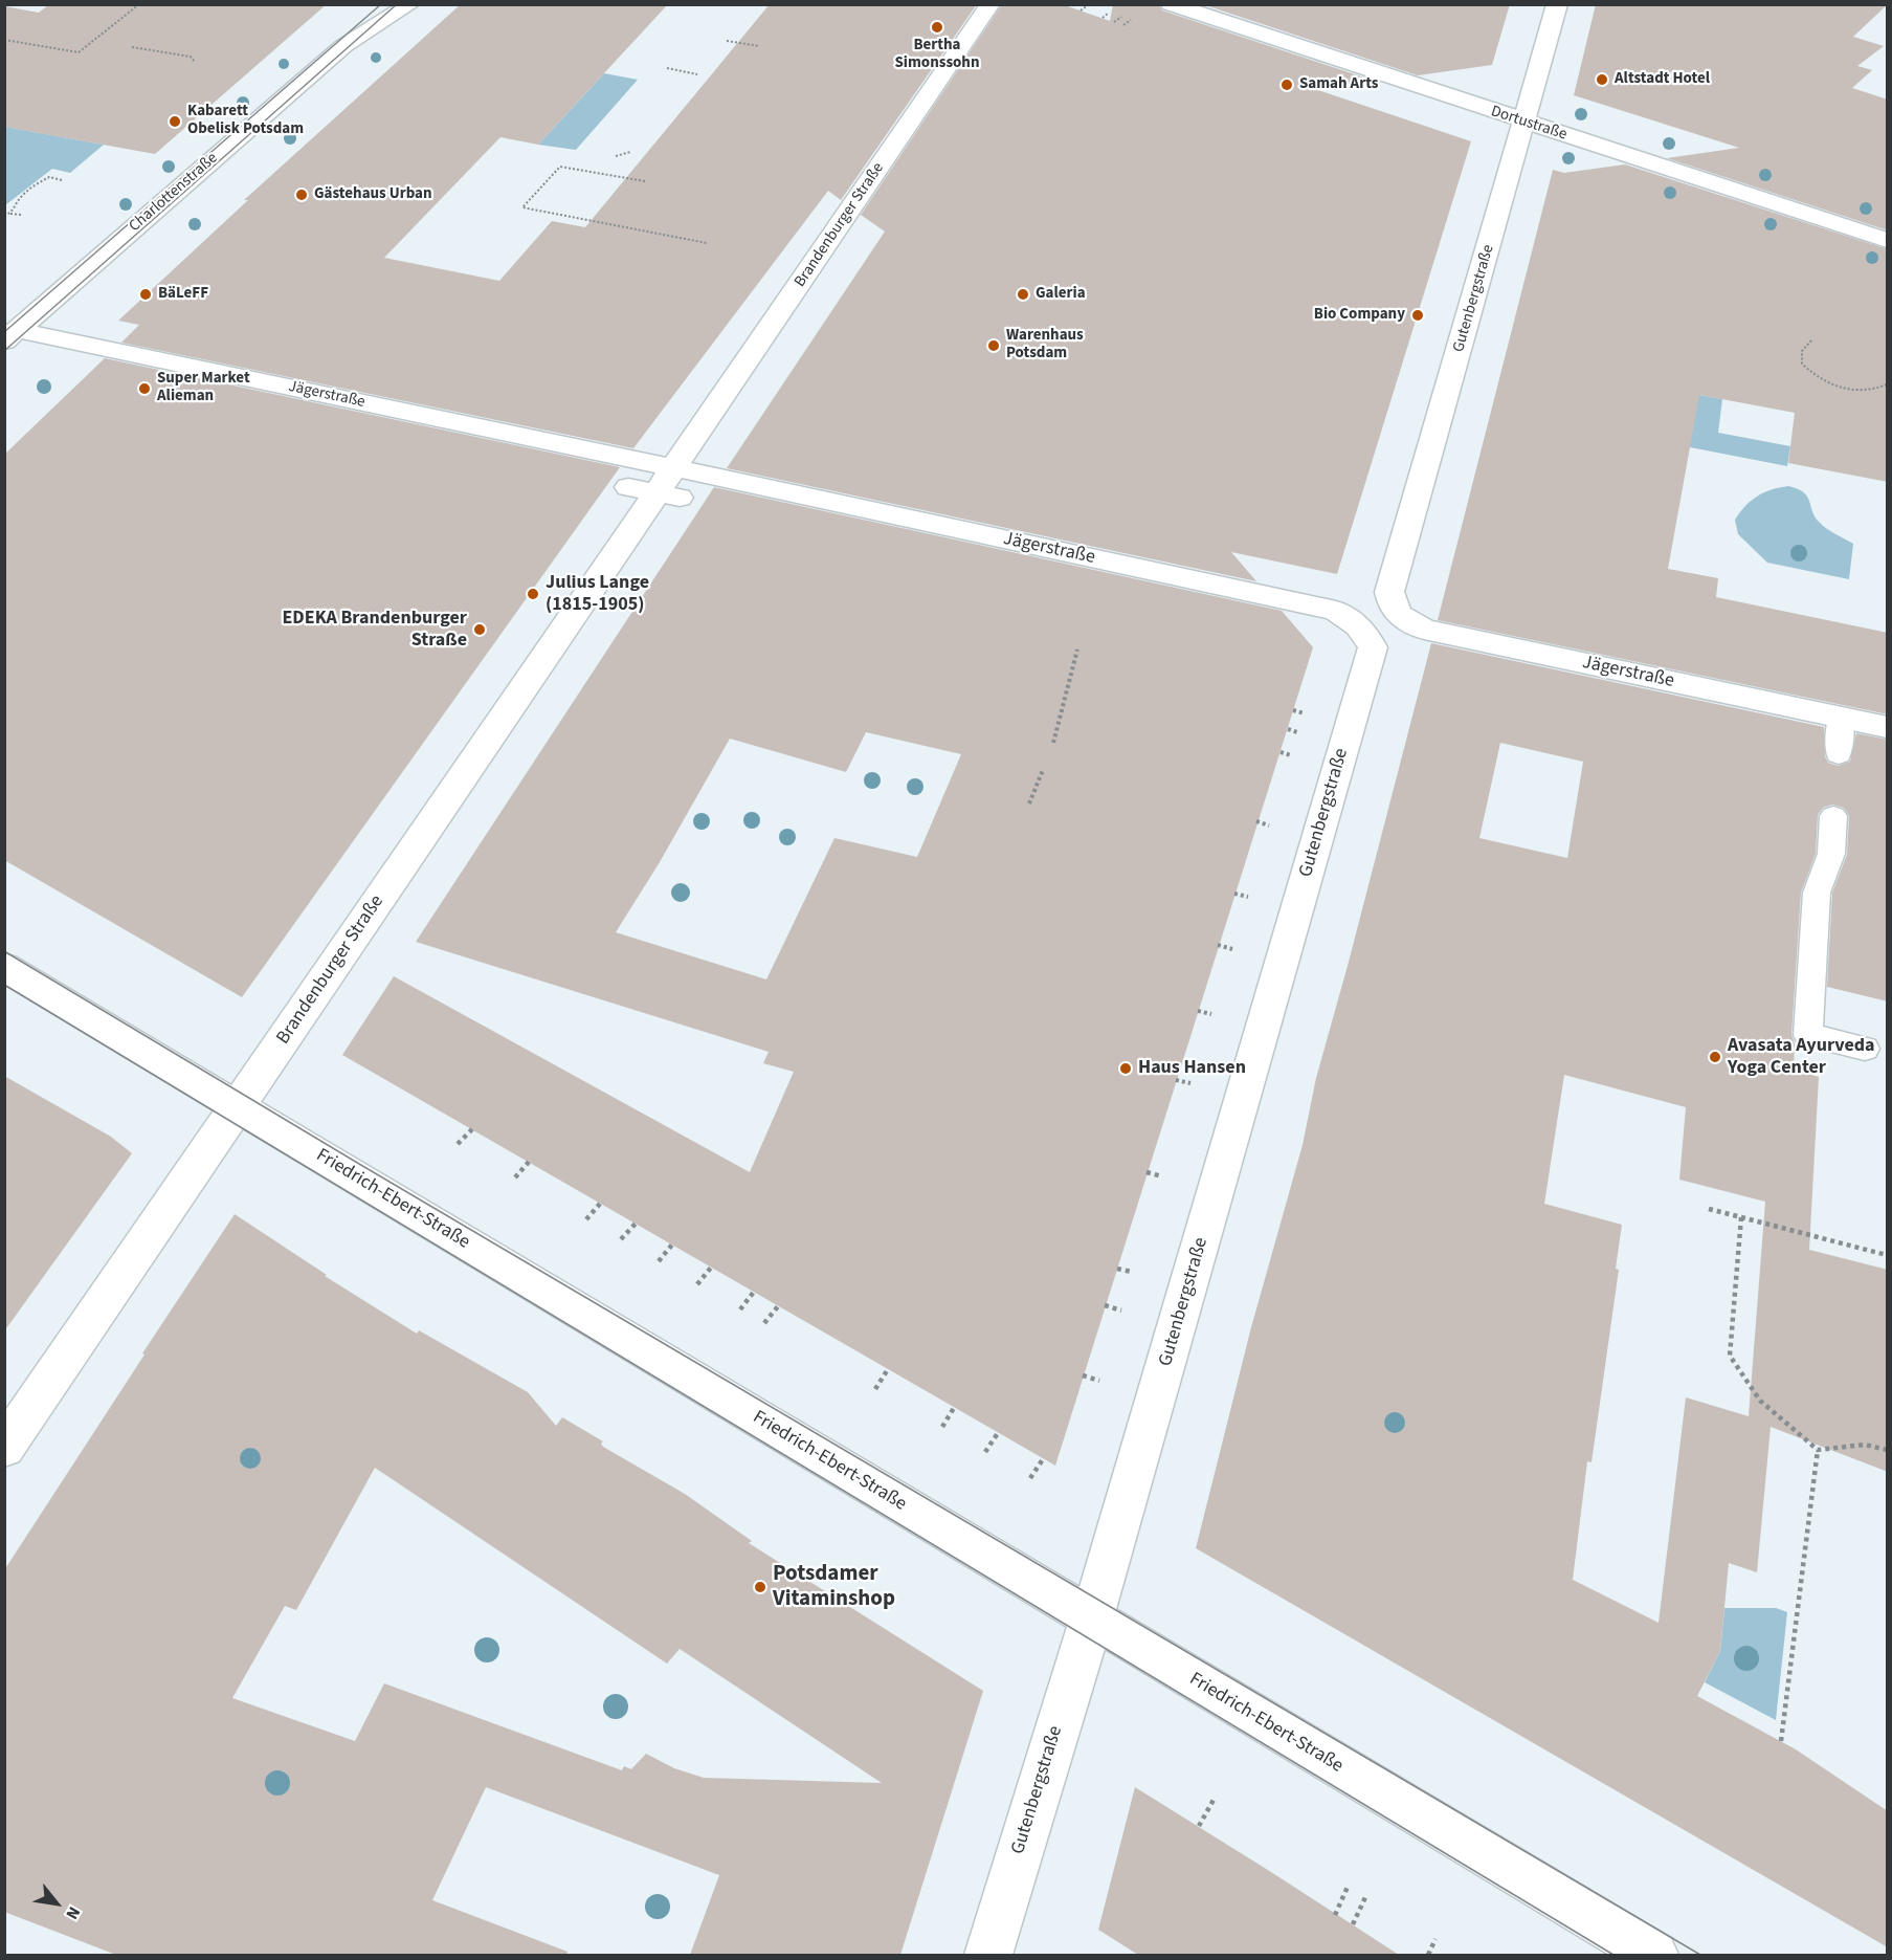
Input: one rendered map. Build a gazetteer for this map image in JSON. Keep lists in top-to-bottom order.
{
  "streets": {
    "street": [
      "Dortustraße",
      "Charlottenstraße",
      "Brandenburger Straße",
      "Gutenbergstraße",
      "Jägerstraße",
      "Friedrich-Ebert-Straße"
    ]
  },
  "crossings": [
    ["Dortustraße", "Gutenbergstraße"],
    ["Charlottenstraße", "Jägerstraße"],
    ["Brandenburger Straße", "Jägerstraße"],
    ["Brandenburger Straße", "Friedrich-Ebert-Straße"],
    ["Gutenbergstraße", "Jägerstraße"],
    ["Gutenbergstraße", "Friedrich-Ebert-Straße"]
  ],
  "places": [
    "Bertha Simonssohn",
    "Altstadt Hotel",
    "Samah Arts",
    "Kabarett Obelisk Potsdam",
    "Gästehaus Urban",
    "BäLeFF",
    "Galeria",
    "Bio Company",
    "Warenhaus Potsdam",
    "Super Market Alieman",
    "Julius Lange (1815-1905)",
    "EDEKA Brandenburger Straße",
    "Avasata Ayurveda Yoga Center",
    "Haus Hansen",
    "Potsdamer Vitaminshop"
  ],
  "north": "bottom right"
}
